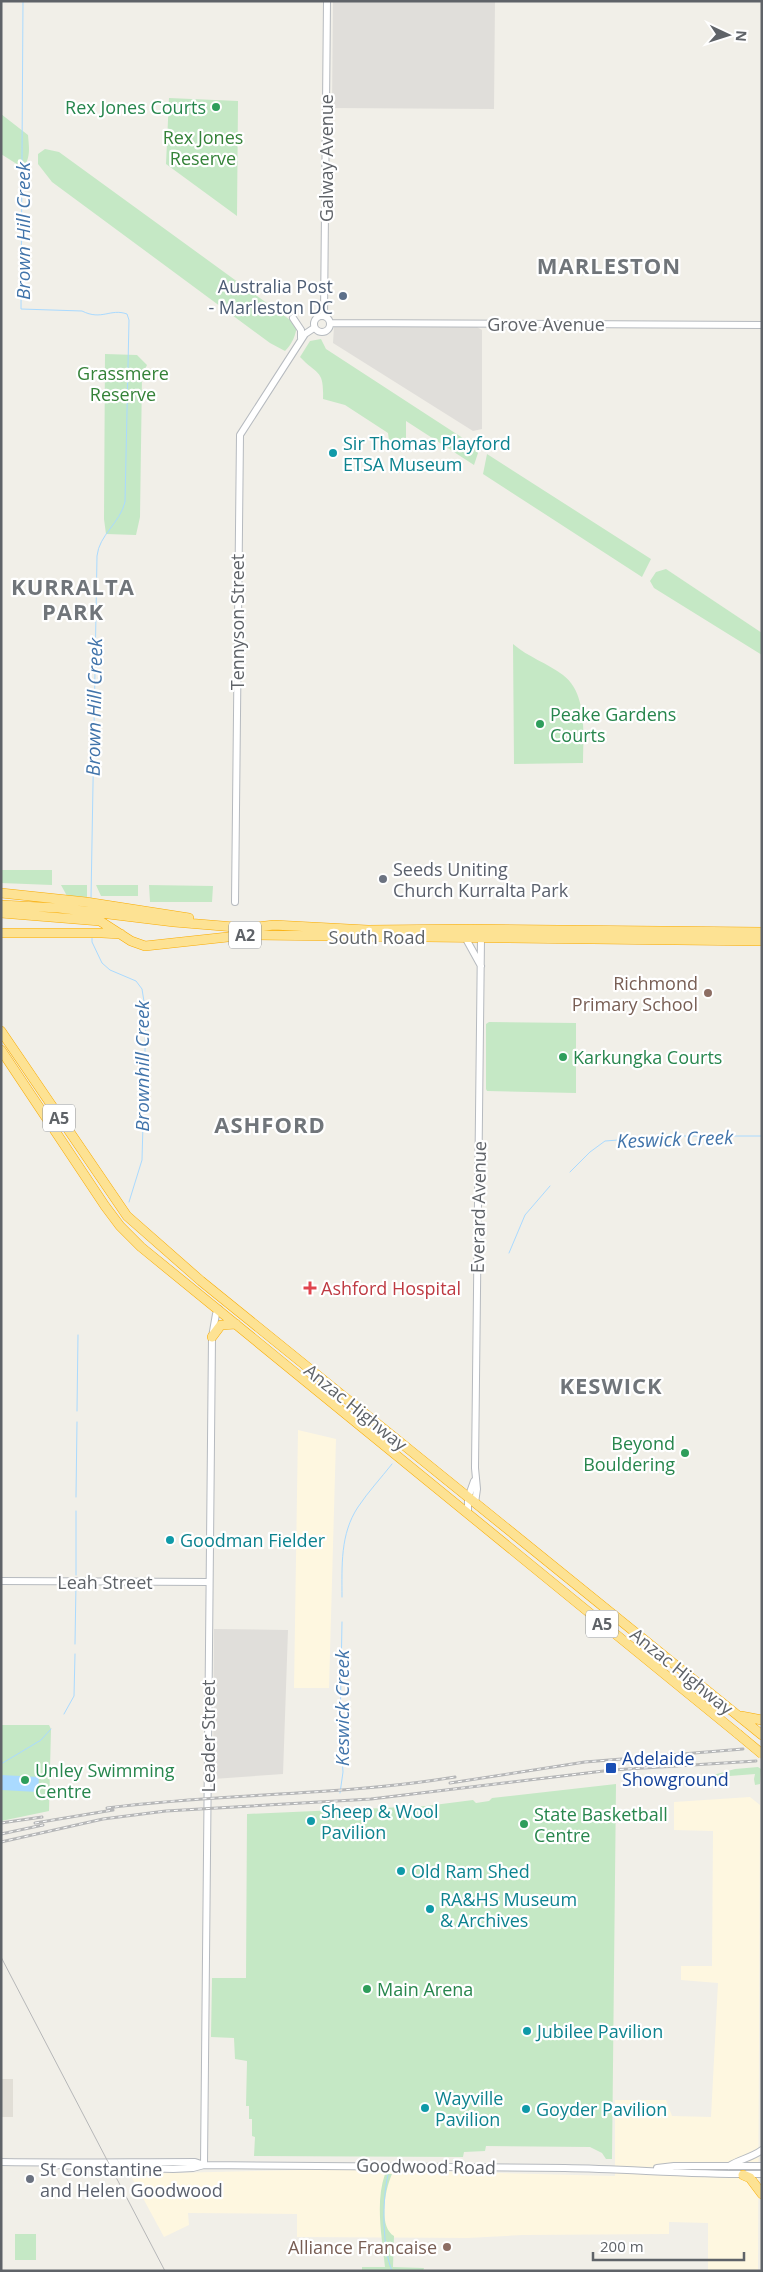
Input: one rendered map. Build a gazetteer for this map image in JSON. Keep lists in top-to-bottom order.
{
  "streets": {
    "highway": [
      "A2",
      "South Road",
      "A5",
      "Anzac Highway"
    ],
    "street": [
      "Galway Avenue",
      "Grove Avenue",
      "Tennyson Street",
      "Everard Avenue",
      "Leah Street",
      "Leader Street",
      "Goodwood Road"
    ]
  },
  "crossings": [
    ["Galway Avenue", "Grove Avenue"],
    ["Galway Avenue", "Tennyson Street"],
    ["Grove Avenue", "Tennyson Street"],
    ["South Road", "Everard Avenue"],
    ["Everard Avenue", "Anzac Highway"],
    ["Anzac Highway", "Leader Street"],
    ["Leah Street", "Leader Street"],
    ["Leader Street", "Goodwood Road"]
  ],
  "districts": [
    "MARLESTON",
    "KURRALTA PARK",
    "ASHFORD",
    "KESWICK"
  ],
  "water": ["Brown Hill Creek", "Brownhill Creek", "Keswick Creek"],
  "parks": ["Rex Jones Reserve", "Grassmere Reserve"],
  "places": {
    "other": [
      "Rex Jones Courts",
      "Australia Post - Marleston DC",
      "Sir Thomas Playford ETSA Museum",
      "Peake Gardens Courts",
      "Seeds Uniting Church Kurralta Park",
      "Richmond Primary School",
      "Karkungka Courts",
      "Beyond Bouldering",
      "Goodman Fielder",
      "Unley Swimming Centre",
      "Sheep & Wool Pavilion",
      "State Basketball Centre",
      "Old Ram Shed",
      "RA&HS Museum & Archives",
      "Main Arena",
      "Jubilee Pavilion",
      "Wayville Pavilion",
      "Goyder Pavilion",
      "St Constantine and Helen Goodwood",
      "Alliance Francaise"
    ],
    "health": ["Ashford Hospital"],
    "transit": ["Adelaide Showground"]
  },
  "scale_bar": "200 m",
  "north": "right"
}
